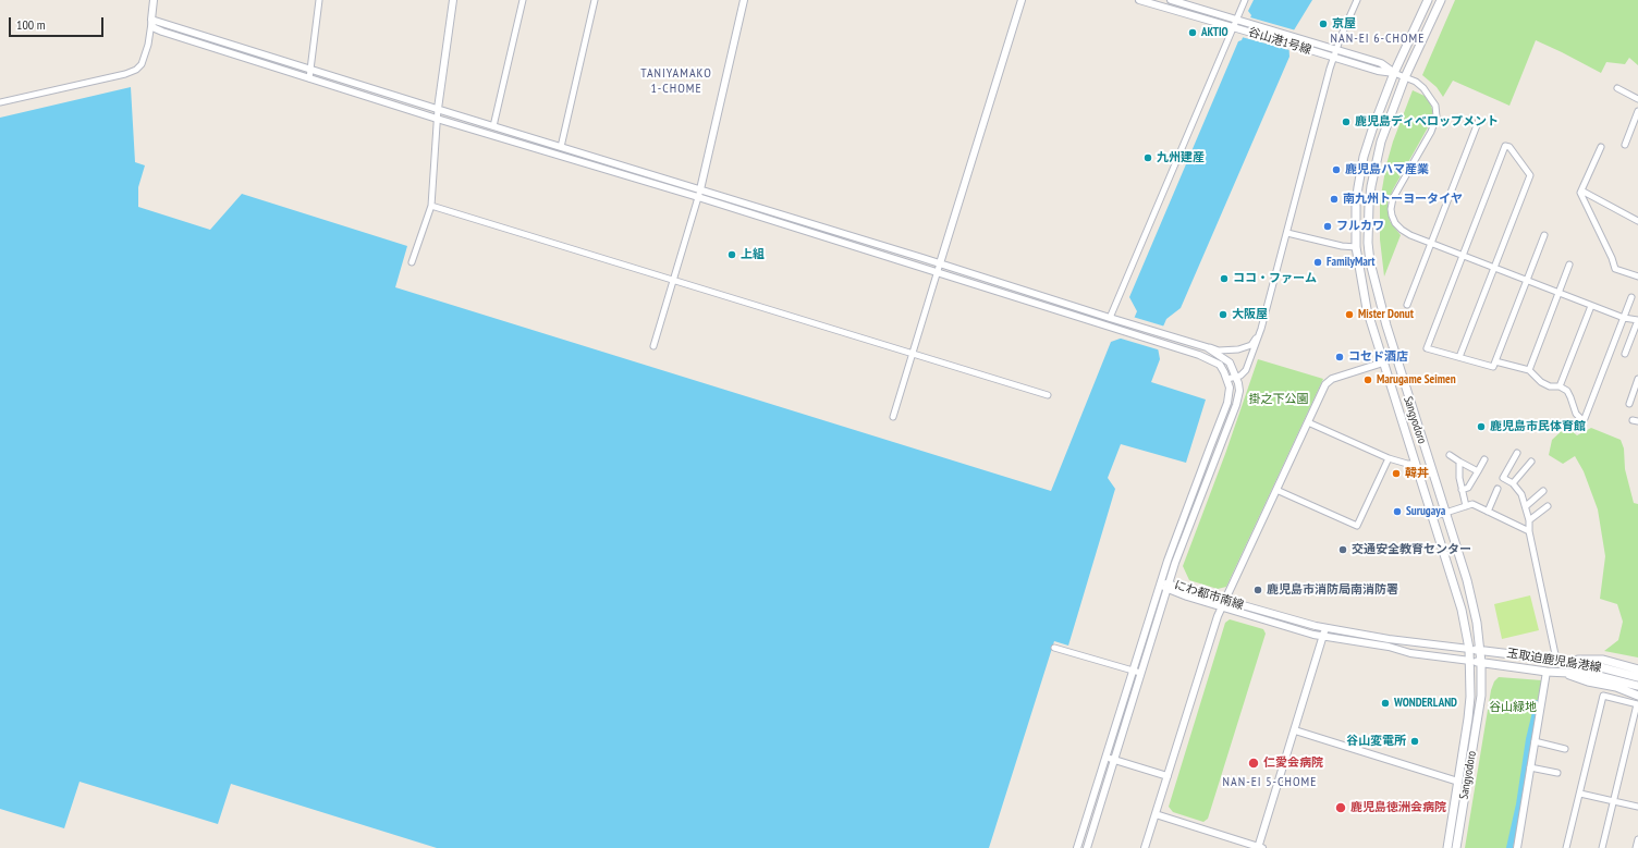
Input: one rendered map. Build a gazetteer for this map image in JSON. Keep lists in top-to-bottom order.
{
  "streets": {
    "main road": ["Sangyodoro", "玉取迫鹿児島港線"],
    "street": ["谷山港1号線", "にわ都市南線"]
  },
  "crossings": [
    ["谷山港1号線", "Sangyodoro"],
    ["Sangyodoro", "にわ都市南線"],
    ["Sangyodoro", "玉取迫鹿児島港線"],
    ["にわ都市南線", "玉取迫鹿児島港線"]
  ],
  "districts": ["NAN-EI 6-CHOME", "TANIYAMAKO 1-CHOME", "NAN-EI 5-CHOME"],
  "parks": ["掛之下公園", "谷山緑地"],
  "places": [
    "京屋",
    "AKTIO",
    "鹿児島ディベロップメント",
    "九州建産",
    "鹿児島ハマ産業",
    "南九州トーヨータイヤ",
    "フルカワ",
    "上組",
    "FamilyMart",
    "ココ・ファーム",
    "大阪屋",
    "Mister Donut",
    "コセド酒店",
    "Marugame Seimen",
    "鹿児島市民体育館",
    "韓丼",
    "Surugaya",
    "交通安全教育センター",
    "鹿児島市消防局南消防署",
    "WONDERLAND",
    "谷山変電所",
    "仁愛会病院",
    "鹿児島徳洲会病院"
  ],
  "scale_bar": "100 m"
}
